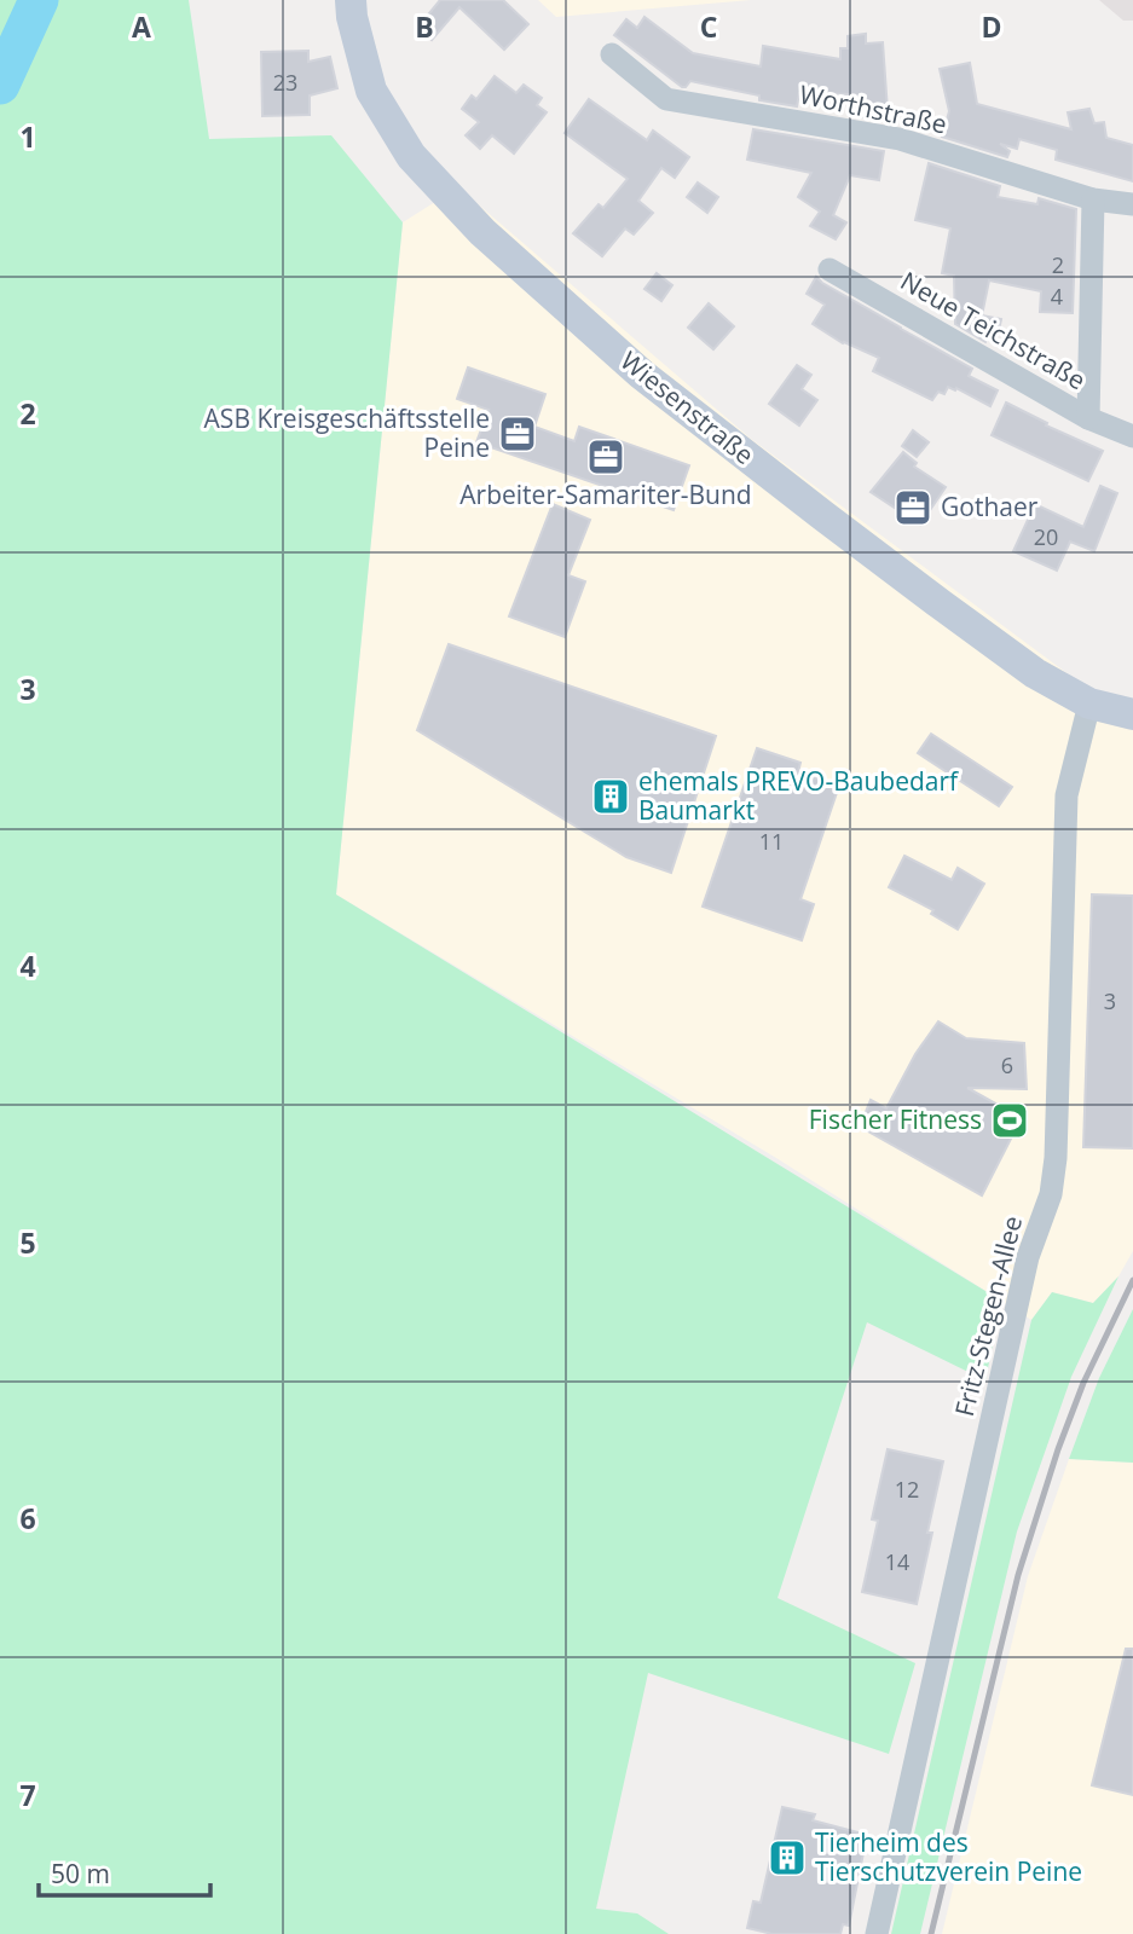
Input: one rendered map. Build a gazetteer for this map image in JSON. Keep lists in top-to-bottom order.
{
  "streets": {
    "street": [
      "Worthstraße",
      "Neue Teichstraße",
      "Wiesenstraße",
      "Fritz-Stegen-Allee"
    ]
  },
  "crossings": [
    ["Wiesenstraße", "Fritz-Stegen-Allee"]
  ],
  "places": {
    "office": ["ASB Kreisgeschäftsstelle Peine", "Arbeiter-Samariter-Bund", "Gothaer"],
    "building": ["ehemals PREVO-Baubedarf Baumarkt", "Tierheim des Tierschutzverein Peine"],
    "sports": ["Fischer Fitness"]
  },
  "house_numbers": [
    "23",
    "2",
    "4",
    "20",
    "11",
    "3",
    "6",
    "12",
    "14"
  ],
  "scale_bar": "50 m",
  "grid": {
    "columns": [
      "A",
      "B",
      "C",
      "D"
    ],
    "rows": [
      "1",
      "2",
      "3",
      "4",
      "5",
      "6",
      "7"
    ]
  }
}
